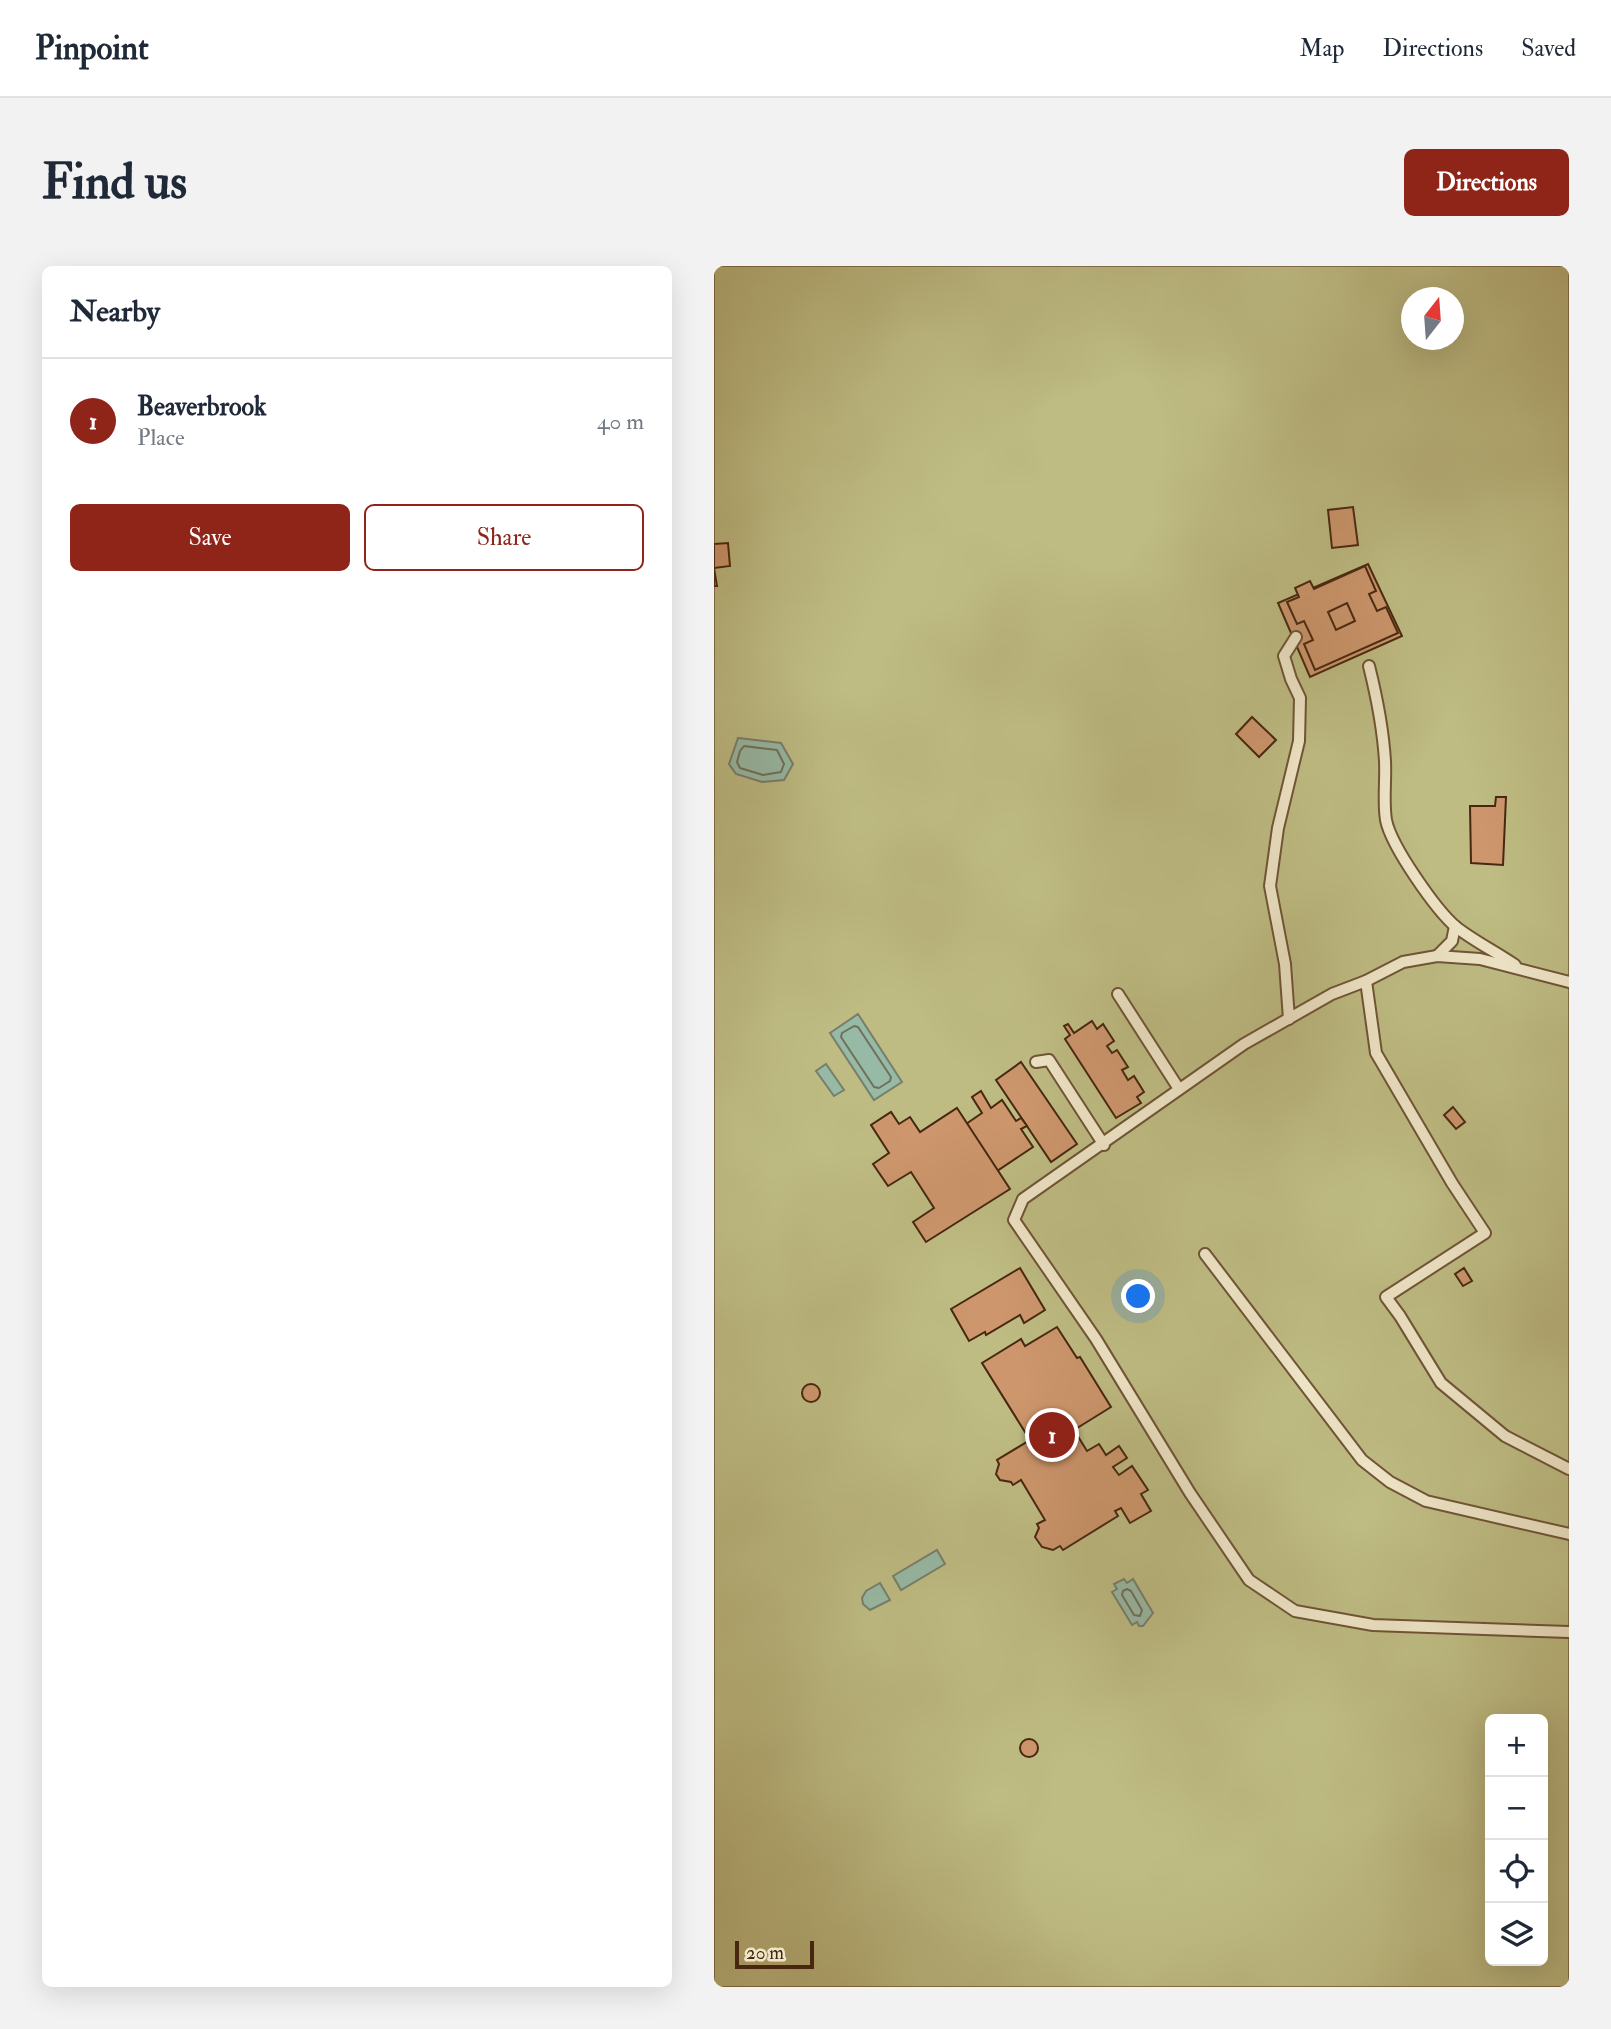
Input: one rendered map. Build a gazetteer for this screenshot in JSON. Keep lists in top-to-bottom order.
{
  "scale_bar": "20 m",
  "north": "top",
  "page": {
    "header": "Pinpoint",
    "nav": ["Map", "Directions", "Saved"],
    "buttons": [
      "Directions",
      ["Save", "Share"]
    ],
    "title": "Find us",
    "heading": "Nearby",
    "list": [
      {
        "mark": "1",
        "name": "Beaverbrook",
        "note": "Place",
        "value": "40 m"
      }
    ],
    "pins": "1",
    "map_buttons": ["+", "−"],
    "scale": "20 m"
  }
}
